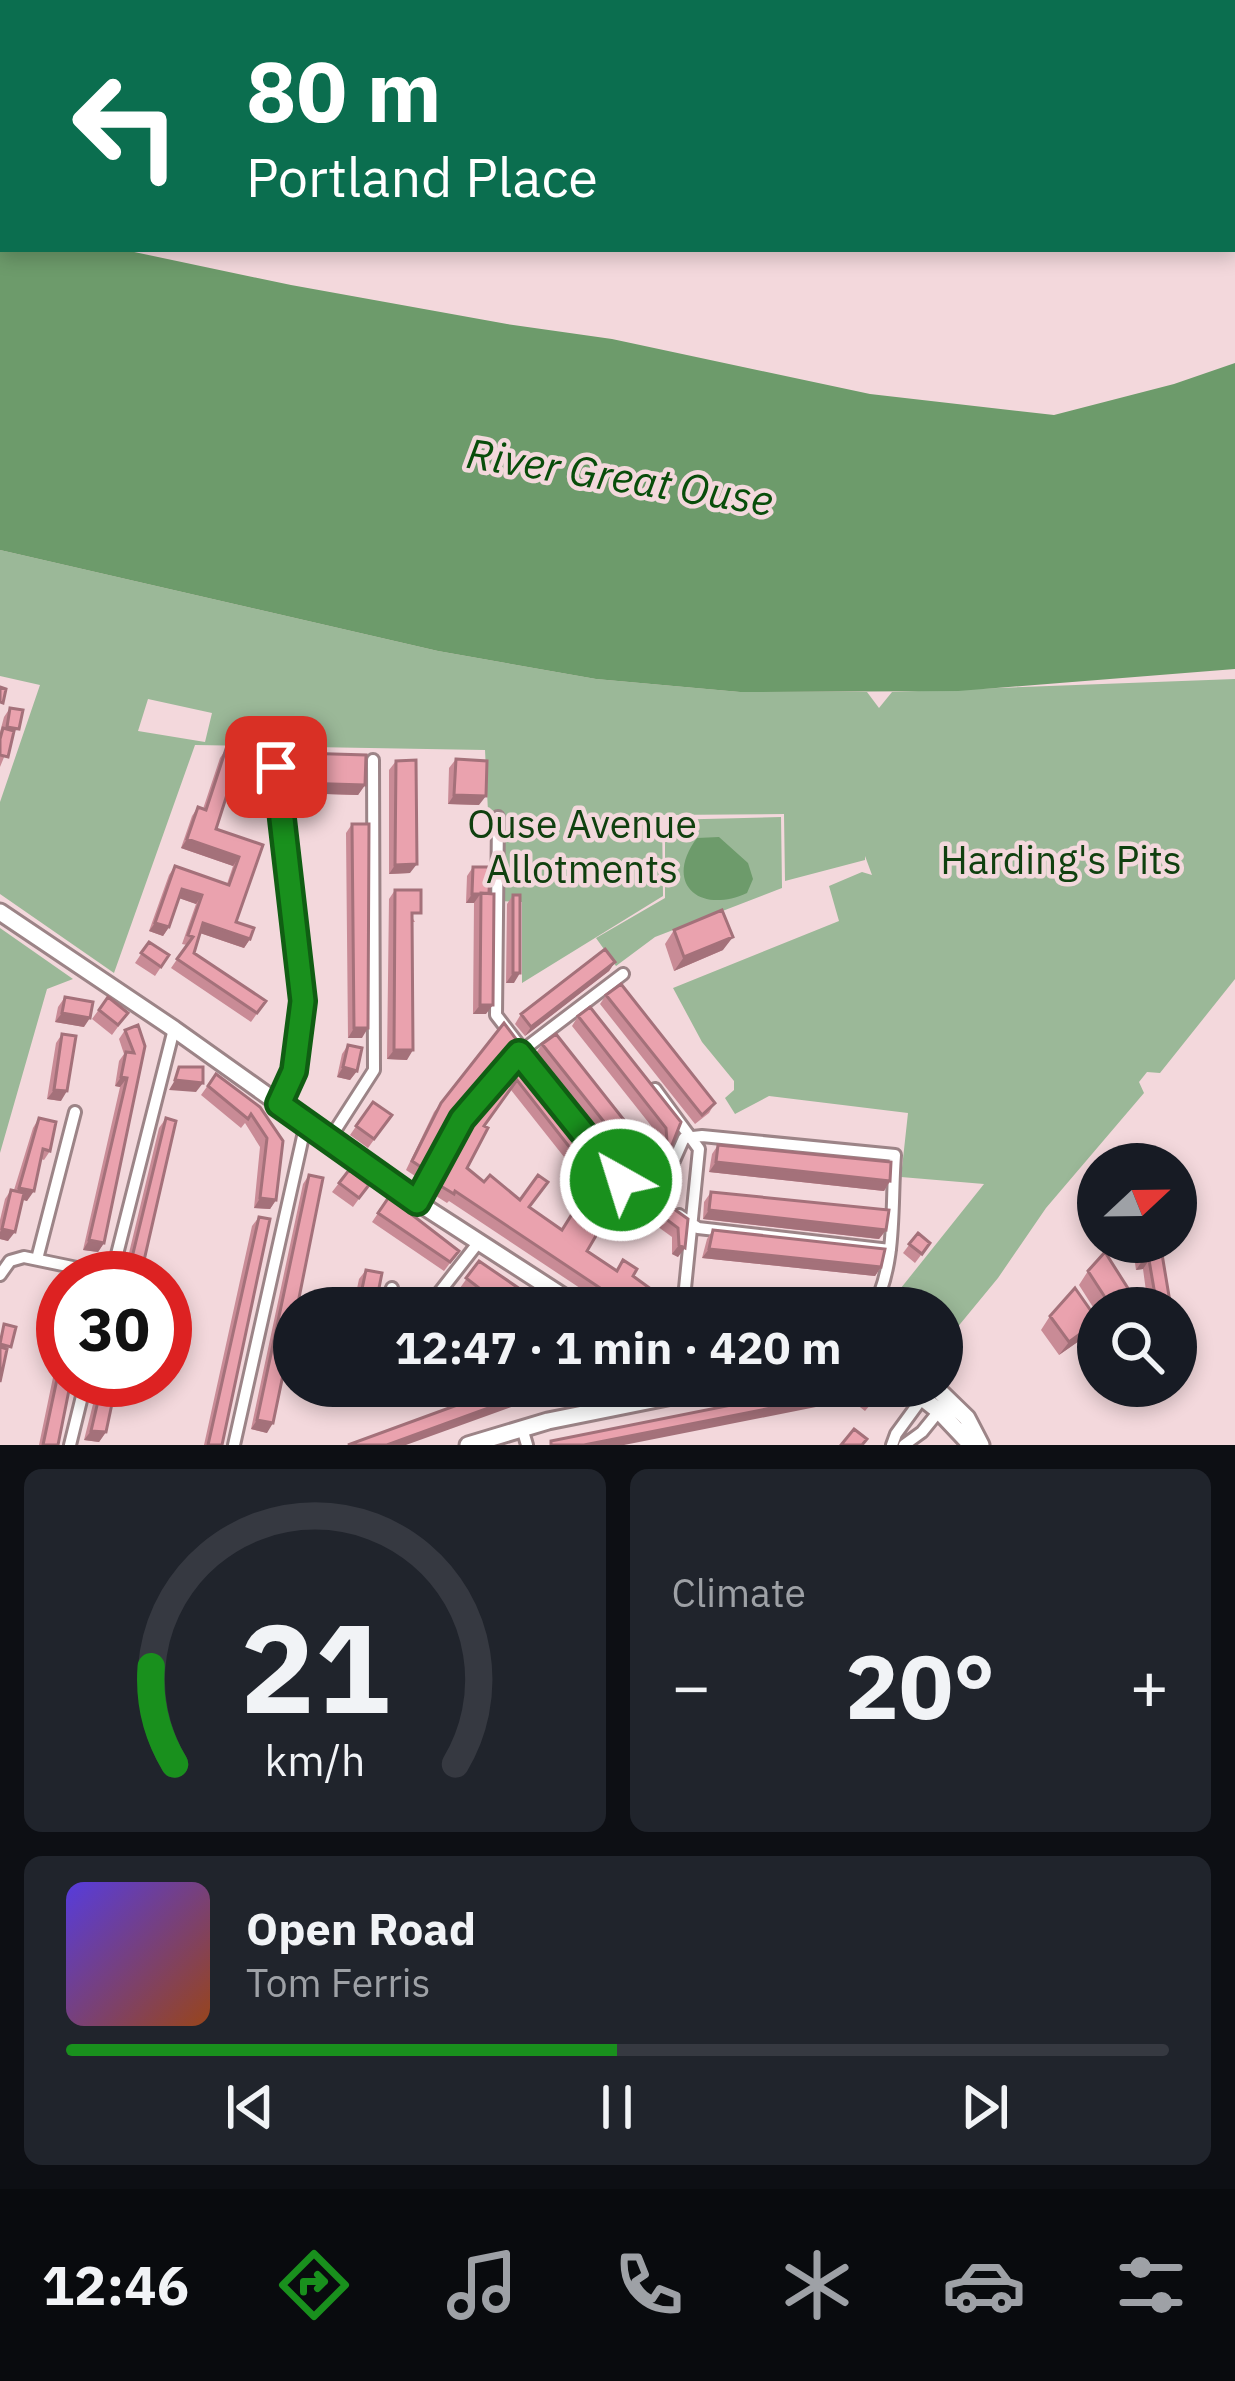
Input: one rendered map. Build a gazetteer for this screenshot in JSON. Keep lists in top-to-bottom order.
{
  "water": ["River Great Ouse"],
  "parks": ["Ouse Avenue Allotments", "Harding's Pits"],
  "north": "right",
  "page": {
    "turn": ["80 m", "Portland Place"],
    "limit": "30",
    "trip": "12:47 · 1 min · 420 m",
    "tile": "Climate",
    "heat": ["−", "20°", "+"],
    "song": ["Open Road", "Tom Ferris"],
    "tabs": "12:46",
    "gauge": ["21", "km/h"]
  }
}
